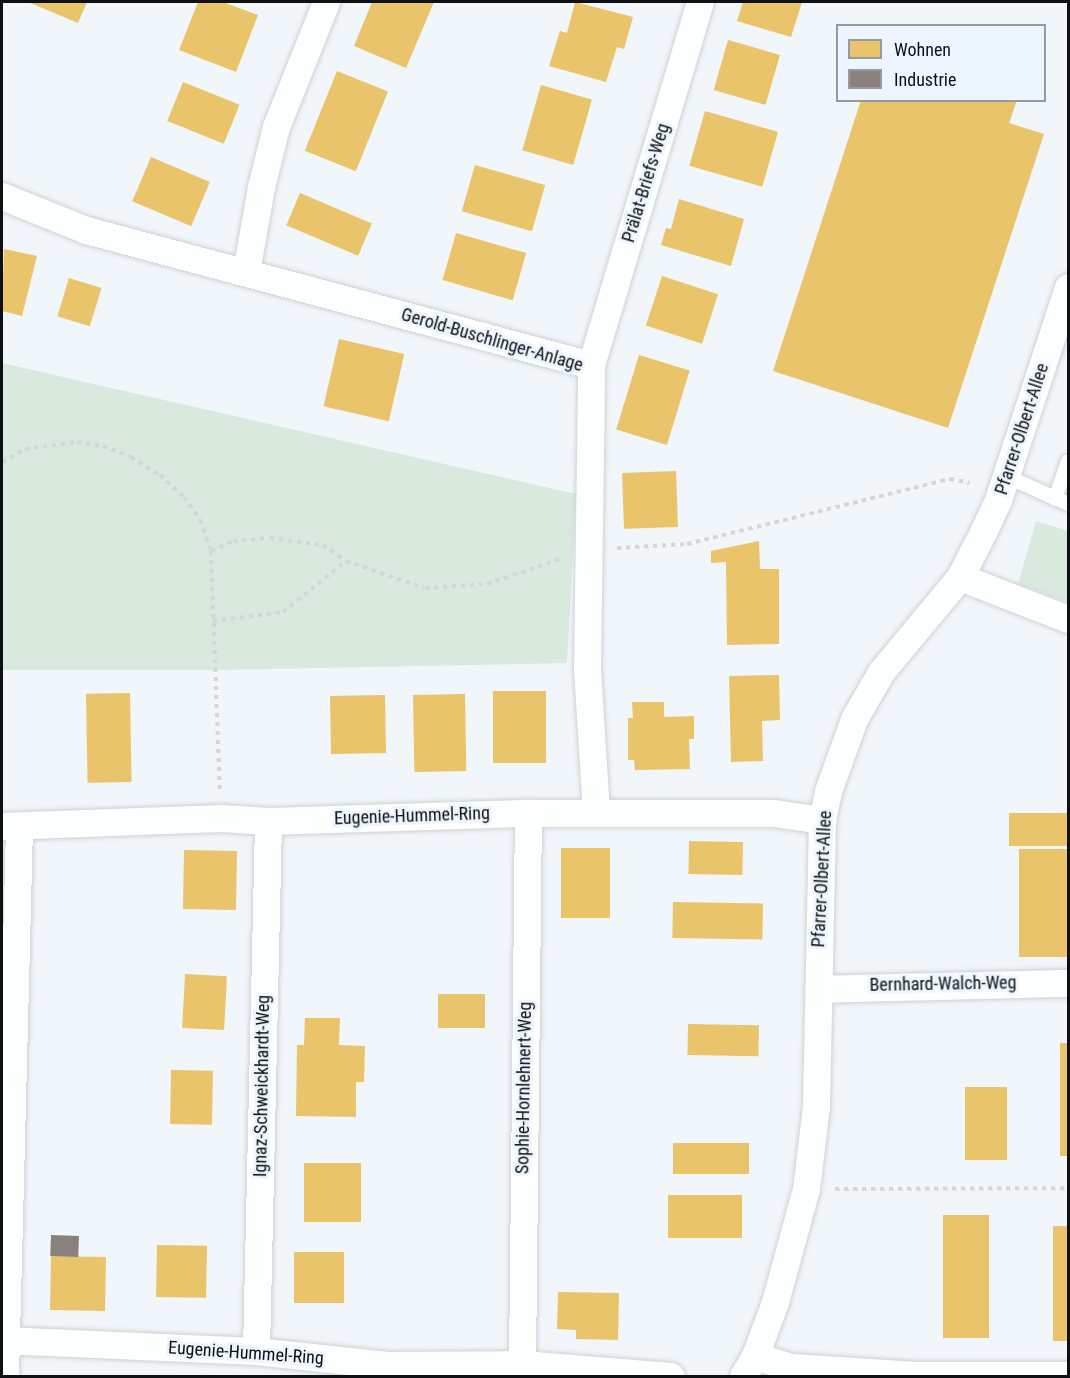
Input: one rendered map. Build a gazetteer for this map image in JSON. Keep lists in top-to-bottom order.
{
  "streets": {
    "street": [
      "Prälat-Briefs-Weg",
      "Gerold-Buschlinger-Anlage",
      "Pfarrer-Olbert-Allee",
      "Eugenie-Hummel-Ring",
      "Bernhard-Walch-Weg",
      "Ignaz-Schweickhardt-Weg",
      "Sophie-Hornlehnert-Weg"
    ]
  },
  "crossings": [
    ["Prälat-Briefs-Weg", "Gerold-Buschlinger-Anlage"],
    ["Gerold-Buschlinger-Anlage", "Eugenie-Hummel-Ring"],
    ["Pfarrer-Olbert-Allee", "Eugenie-Hummel-Ring"],
    ["Pfarrer-Olbert-Allee", "Bernhard-Walch-Weg"],
    ["Eugenie-Hummel-Ring", "Ignaz-Schweickhardt-Weg"],
    ["Eugenie-Hummel-Ring", "Sophie-Hornlehnert-Weg"]
  ],
  "legend": ["Wohnen", "Industrie"]
}
